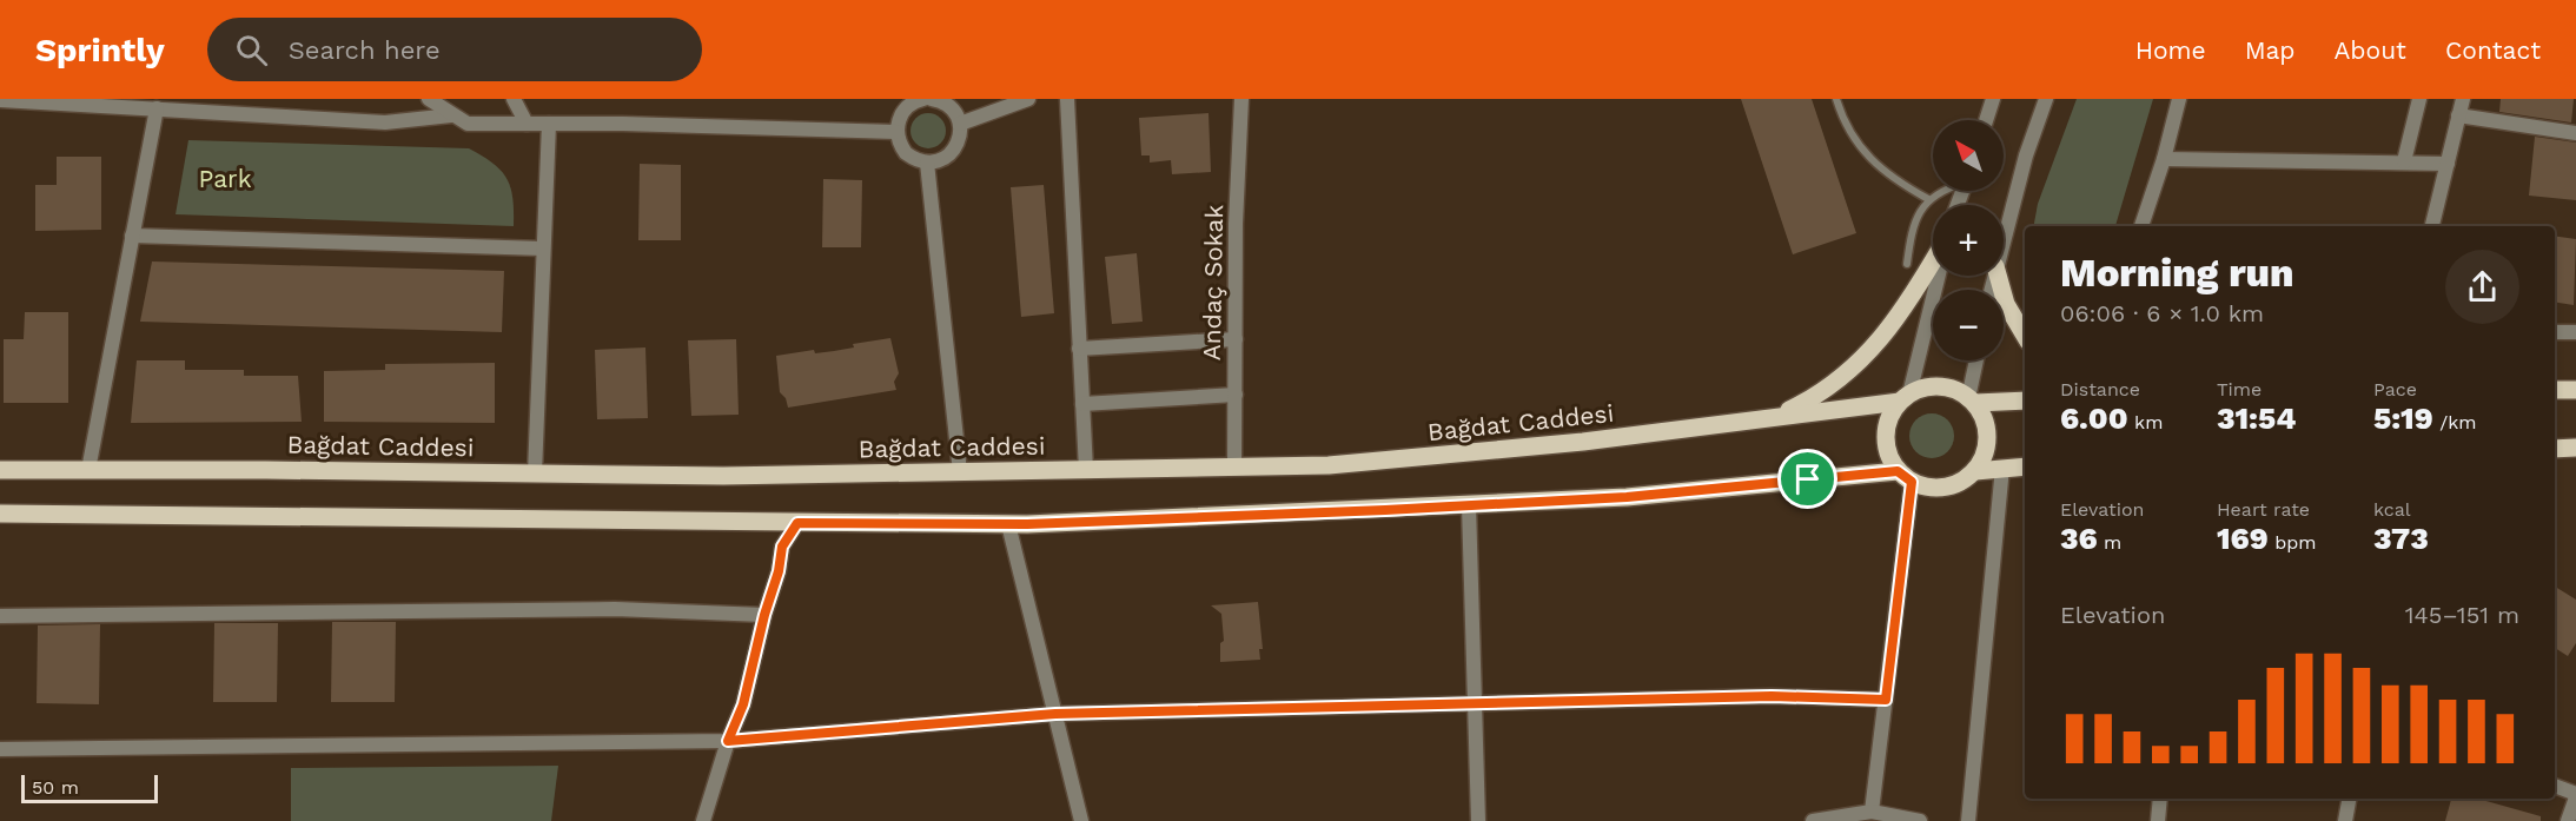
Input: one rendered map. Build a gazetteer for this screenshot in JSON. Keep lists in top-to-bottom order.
{
  "streets": {
    "main road": ["Bağdat Caddesi"],
    "street": ["Andaç Sokak"]
  },
  "crossings": [
    ["Andaç Sokak", "Bağdat Caddesi"]
  ],
  "parks": ["Park"],
  "scale_bar": "50 m",
  "north": "top left",
  "page": {
    "header": "Sprintly",
    "search": "Search here",
    "nav": [
      "Home",
      "Map",
      "About",
      "Contact"
    ],
    "map_buttons": ["+", "−"],
    "heading": ["Morning run", "06:06 · 6 × 1.0 km"],
    "stats": [
      ["Distance", "6.00 km"],
      ["Time", "31:54"],
      ["Pace", "5:19 /km"],
      ["Elevation", "36 m"],
      ["Heart rate", "169 bpm"],
      ["kcal", "373"]
    ],
    "chart": ["Elevation", "145–151 m"],
    "scale": "50 m"
  }
}
